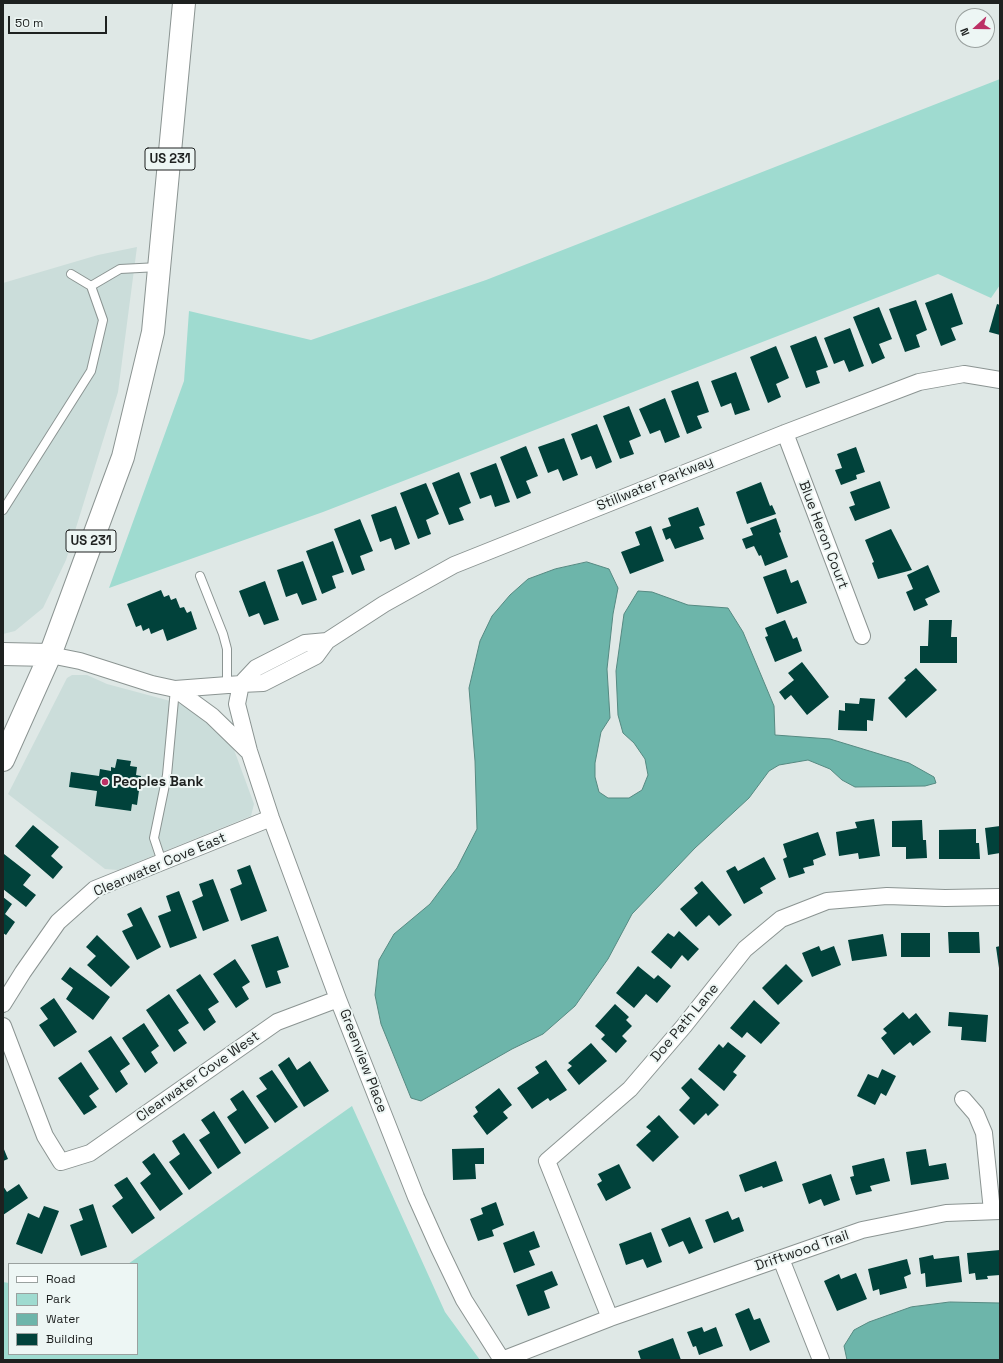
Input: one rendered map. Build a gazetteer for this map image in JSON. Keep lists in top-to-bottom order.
{
  "streets": {
    "main road": ["US 231"],
    "street": [
      "Stillwater Parkway",
      "Blue Heron Court",
      "Clearwater Cove East",
      "Doe Path Lane",
      "Greenview Place",
      "Clearwater Cove West",
      "Driftwood Trail"
    ]
  },
  "crossings": [
    ["Stillwater Parkway", "Blue Heron Court"],
    ["Stillwater Parkway", "Greenview Place"],
    ["Clearwater Cove East", "Greenview Place"],
    ["Doe Path Lane", "Driftwood Trail"],
    ["Greenview Place", "Clearwater Cove West"],
    ["Greenview Place", "Driftwood Trail"]
  ],
  "places": ["Peoples Bank"],
  "legend": [
    "Road",
    "Park",
    "Water",
    "Building"
  ],
  "scale_bar": "50 m",
  "north": "left"
}
